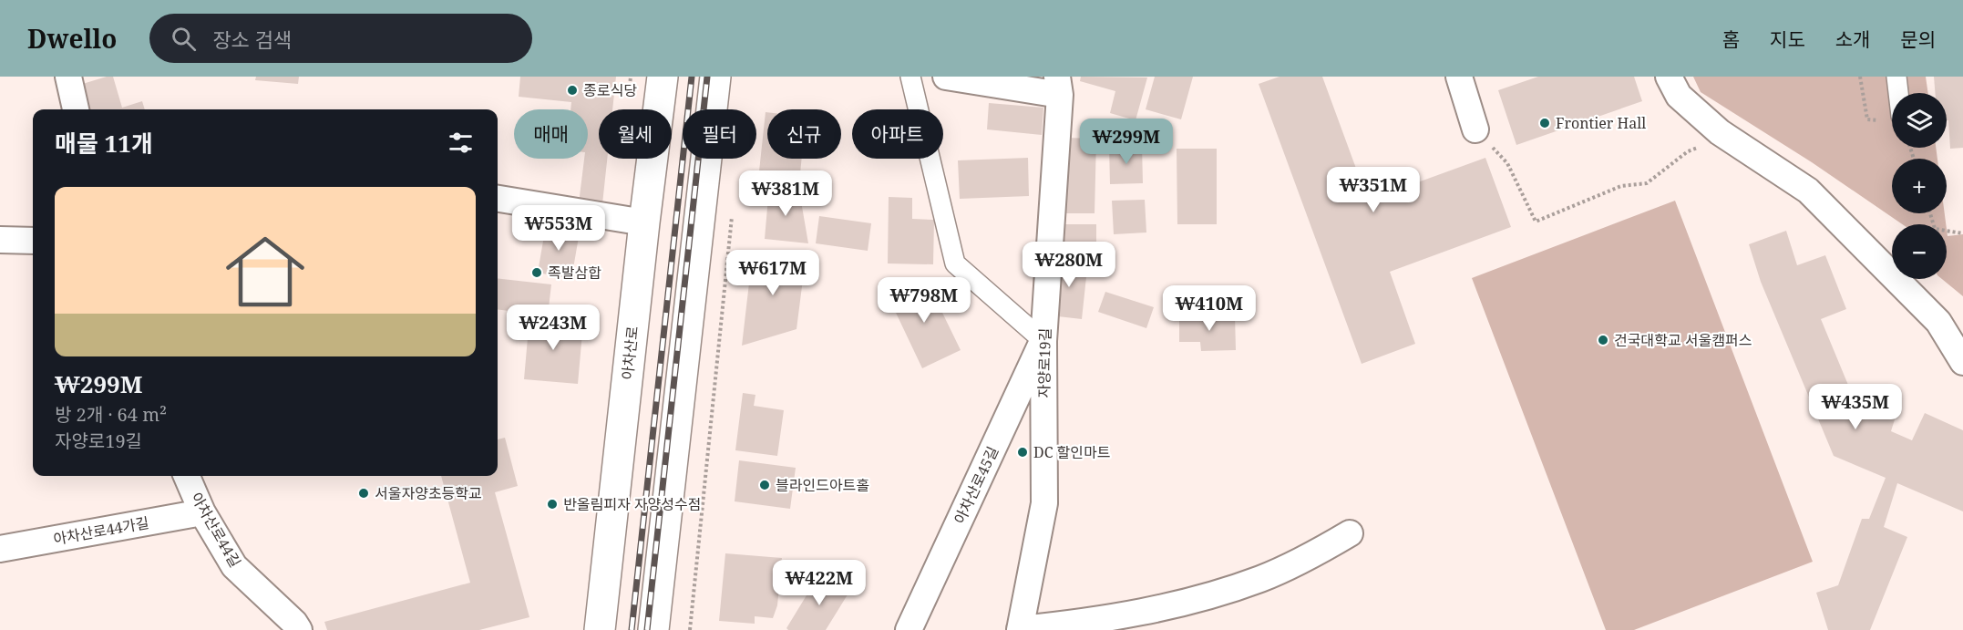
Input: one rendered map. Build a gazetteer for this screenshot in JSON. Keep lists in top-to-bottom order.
{
  "streets": {
    "main road": ["아차산로"],
    "street": [
      "자양로19길",
      "아차산로45길",
      "아차산로44길",
      "아차산로44가길"
    ]
  },
  "crossings": [
    ["자양로19길", "아차산로45길"],
    ["아차산로44길", "아차산로44가길"]
  ],
  "places": [
    "종로식당",
    "Frontier Hall",
    "족발삼합",
    "건국대학교 서울캠퍼스",
    "DC 할인마트",
    "블라인드아트홀",
    "서울자양초등학교",
    "반올림피자 자양성수점"
  ],
  "page": {
    "header": "Dwello",
    "search": "장소 검색",
    "nav": [
      "홈",
      "지도",
      "소개",
      "문의"
    ],
    "map_buttons": ["+", "−"],
    "chip": [
      "매매",
      "월세",
      "필터",
      "신규",
      "아파트"
    ],
    "heading": "매물 11개",
    "price": [
      "₩299M",
      "₩351M",
      "₩381M",
      "₩553M",
      "₩280M",
      "₩617M",
      "₩798M",
      "₩410M",
      "₩243M",
      "₩435M",
      "₩422M"
    ],
    "list": [
      {
        "name": "₩299M",
        "note": "방 2개 · 64 m² · 자양로19길"
      }
    ]
  }
}
